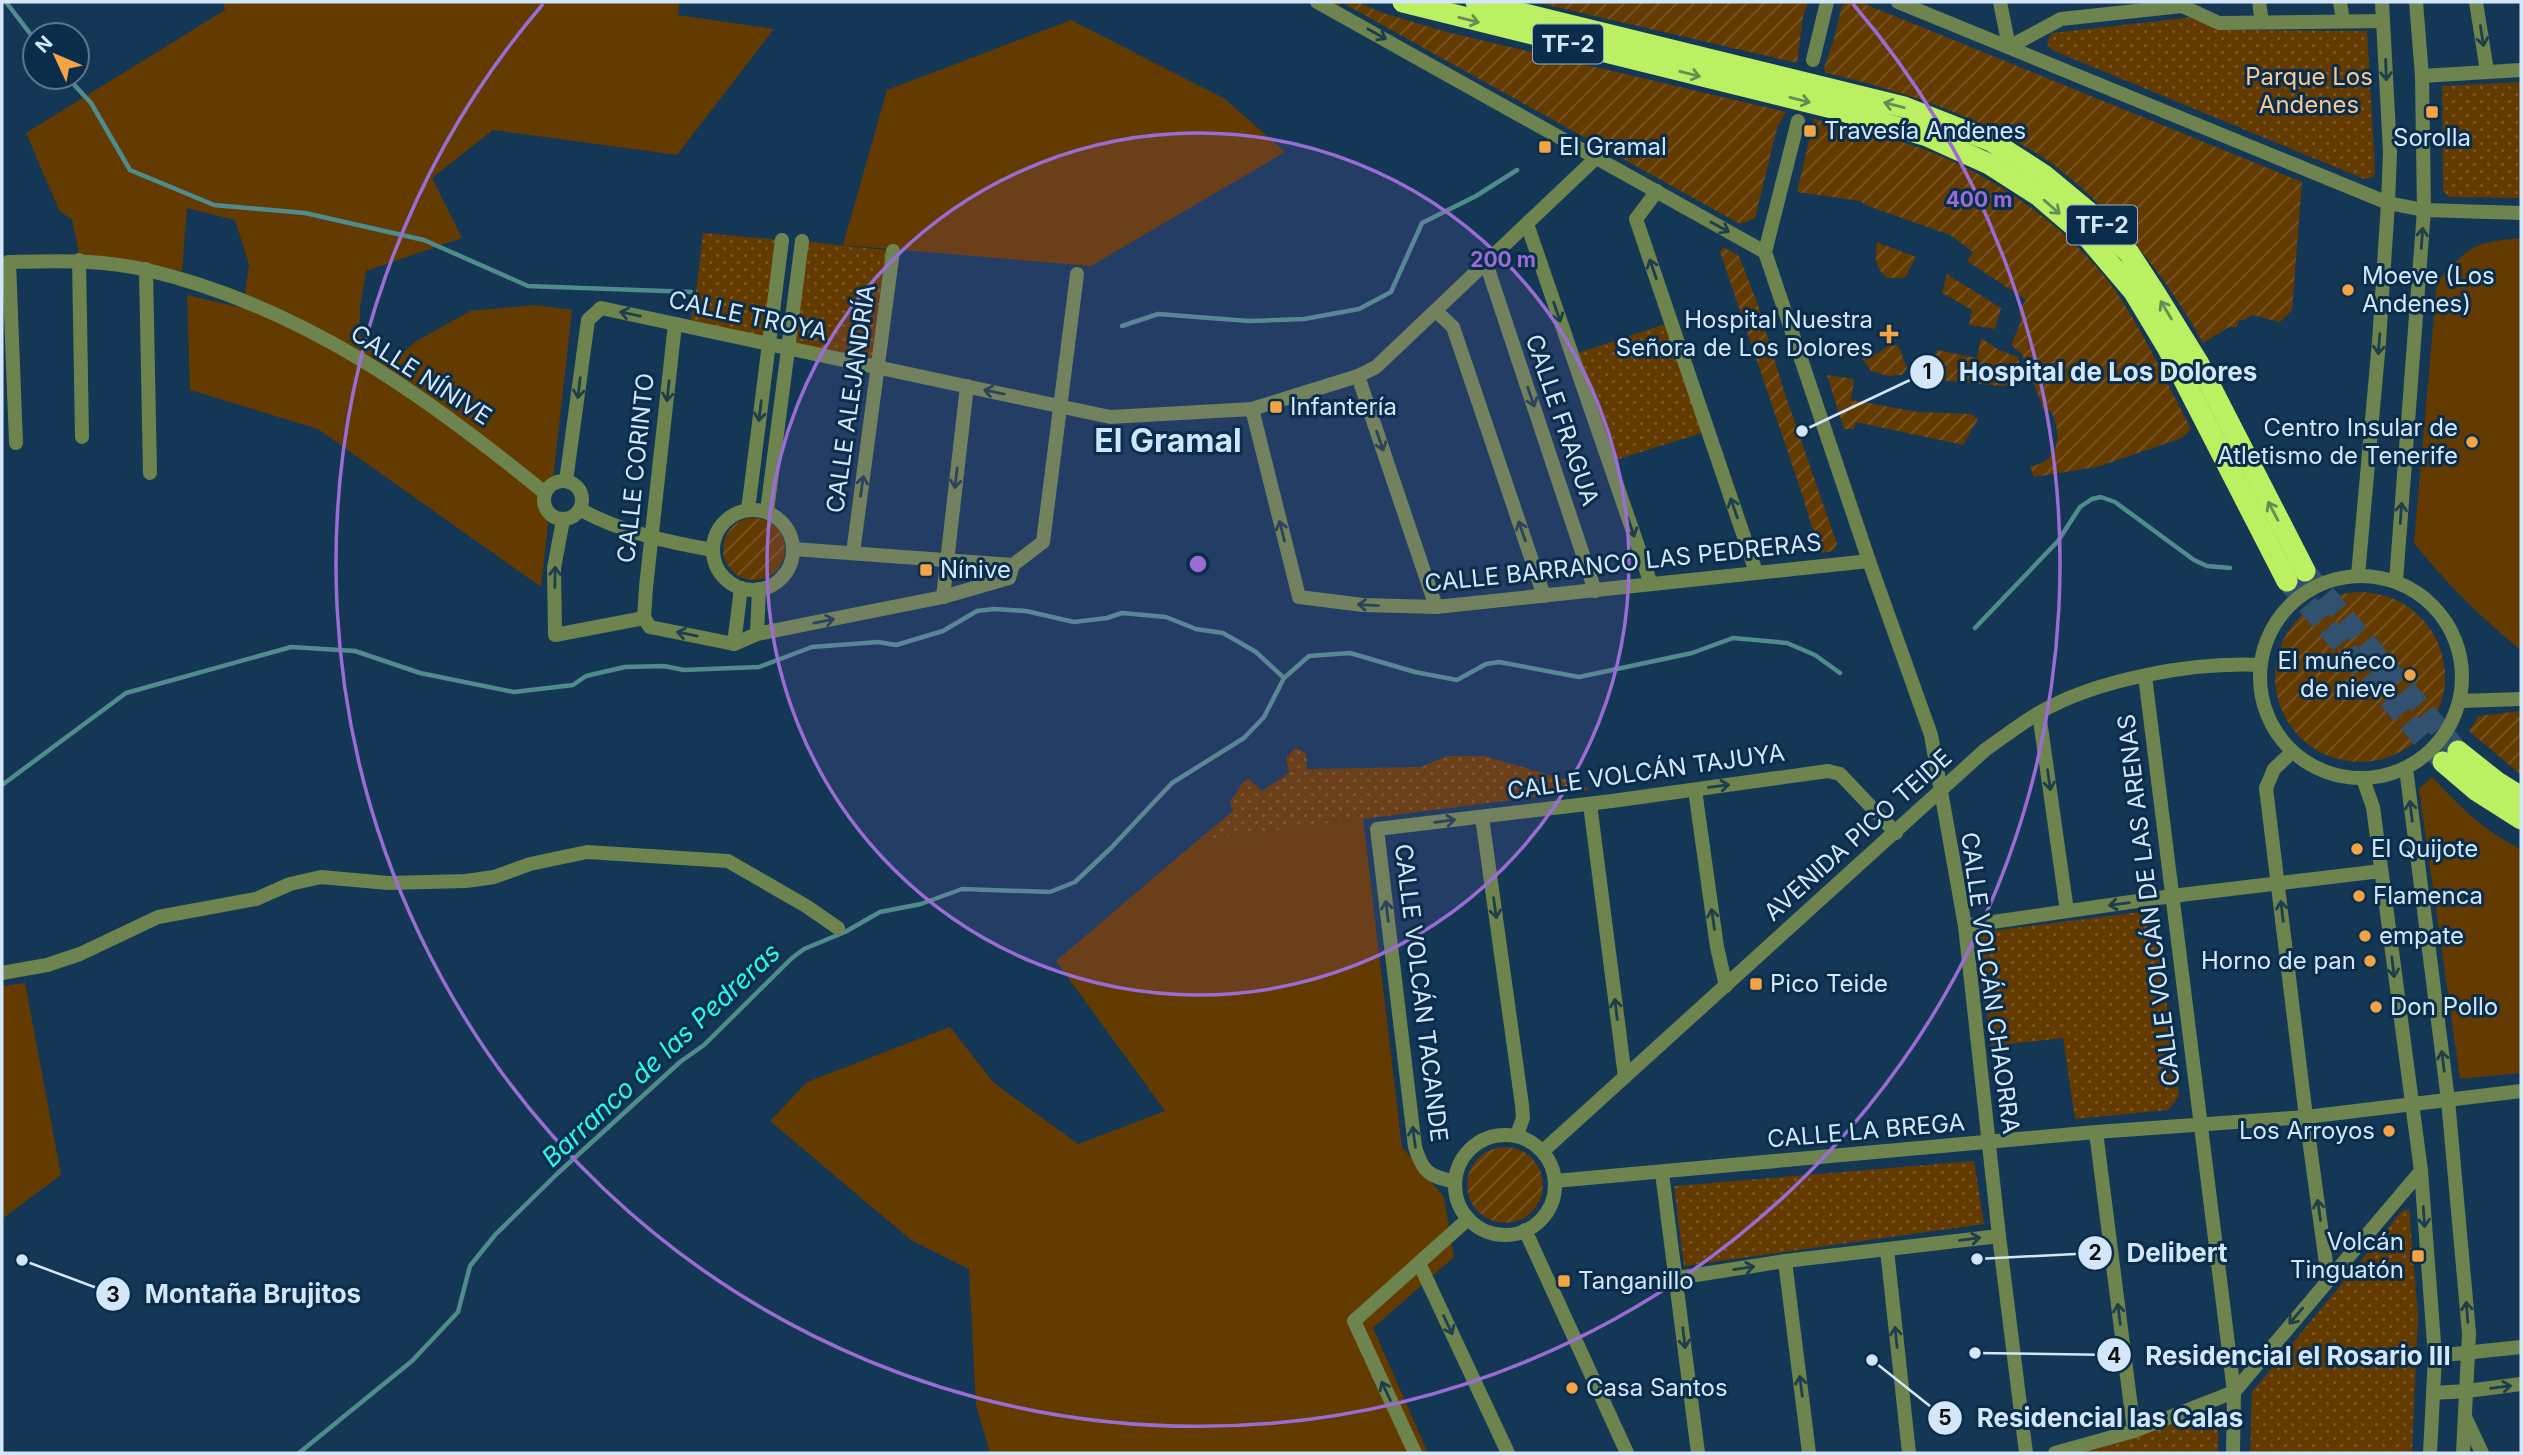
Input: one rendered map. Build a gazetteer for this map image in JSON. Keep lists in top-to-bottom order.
{
  "streets": {
    "highway": ["TF-2"],
    "street": [
      "CALLE TROYA",
      "CALLE NÍNIVE",
      "CALLE ALEJANDRÍA",
      "CALLE FRAGUA",
      "CALLE CORINTO",
      "CALLE BARRANCO LAS PEDRERAS",
      "CALLE VOLCÁN TAJUYA",
      "AVENIDA PICO TEIDE",
      "CALLE VOLCÁN DE LAS ARENAS",
      "CALLE VOLCÁN CHAORRA",
      "CALLE VOLCÁN TACANDE",
      "CALLE LA BREGA"
    ]
  },
  "crossings": [
    ["CALLE TROYA", "CALLE NÍNIVE"],
    ["CALLE TROYA", "CALLE ALEJANDRÍA"],
    ["CALLE TROYA", "CALLE FRAGUA"],
    ["CALLE TROYA", "CALLE CORINTO"],
    ["CALLE TROYA", "CALLE BARRANCO LAS PEDRERAS"],
    ["CALLE FRAGUA", "CALLE BARRANCO LAS PEDRERAS"],
    ["CALLE BARRANCO LAS PEDRERAS", "CALLE VOLCÁN CHAORRA"],
    ["CALLE VOLCÁN TAJUYA", "AVENIDA PICO TEIDE"],
    ["CALLE VOLCÁN TAJUYA", "CALLE VOLCÁN TACANDE"],
    ["AVENIDA PICO TEIDE", "CALLE VOLCÁN DE LAS ARENAS"],
    ["AVENIDA PICO TEIDE", "CALLE VOLCÁN CHAORRA"],
    ["AVENIDA PICO TEIDE", "CALLE VOLCÁN TACANDE"],
    ["AVENIDA PICO TEIDE", "CALLE LA BREGA"],
    ["CALLE VOLCÁN DE LAS ARENAS", "CALLE LA BREGA"],
    ["CALLE VOLCÁN CHAORRA", "CALLE LA BREGA"],
    ["CALLE VOLCÁN TACANDE", "CALLE LA BREGA"]
  ],
  "one_way": ["CALLE VOLCÁN TAJUYA"],
  "districts": ["El Gramal"],
  "water": ["Barranco de las Pedreras"],
  "parks": ["Parque Los Andenes"],
  "places": {
    "transit": [
      "Sorolla",
      "Travesía Andenes",
      "El Gramal",
      "Infantería",
      "Nínive",
      "Pico Teide",
      "Volcán Tinguatón",
      "Tanganillo"
    ],
    "other": [
      "Moeve (Los Andenes)",
      "Hospital de Los Dolores",
      "Centro Insular de Atletismo de Tenerife",
      "El muñeco de nieve",
      "El Quijote",
      "Flamenca",
      "empate",
      "Horno de pan",
      "Don Pollo",
      "Los Arroyos",
      "Delibert",
      "Montaña Brujitos",
      "Residencial el Rosario III",
      "Residencial las Calas",
      "Casa Santos"
    ],
    "health": ["Hospital Nuestra Señora de Los Dolores"]
  },
  "north": "top left",
  "rings": ["400 m", "200 m"]
}
